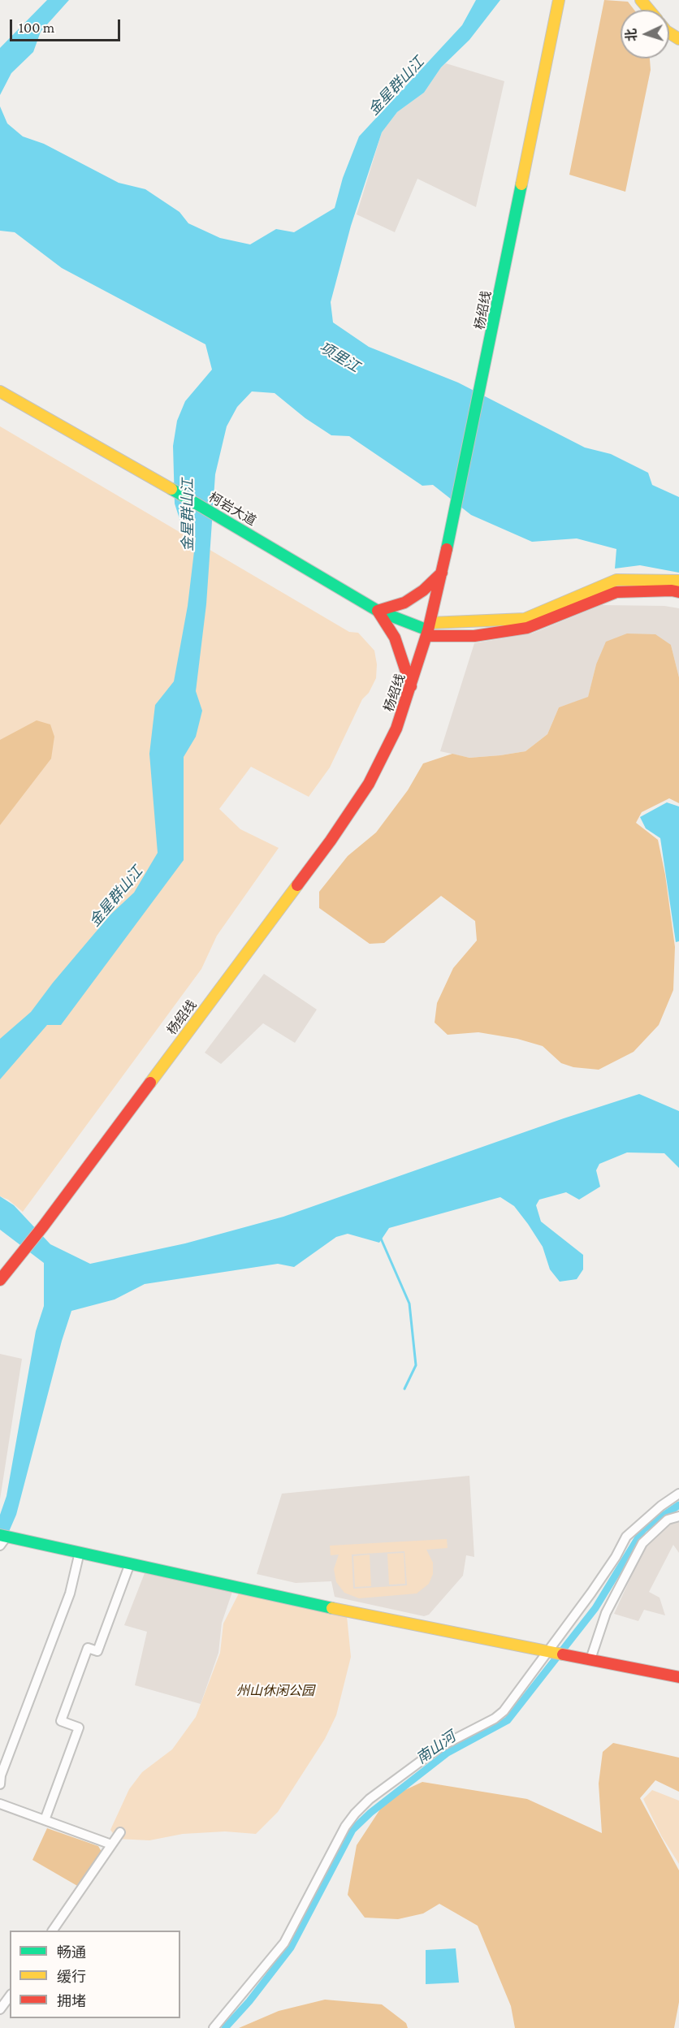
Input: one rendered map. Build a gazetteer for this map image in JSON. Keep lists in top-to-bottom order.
{
  "streets": {
    "main road": ["杨绍线", "柯岩大道"]
  },
  "crossings": [
    ["杨绍线", "柯岩大道"]
  ],
  "water": ["金星群山江", "项里江", "南山河"],
  "parks": ["州山休闲公园"],
  "legend": ["畅通", "缓行", "拥堵"],
  "scale_bar": "100 m",
  "north": "left"
}
